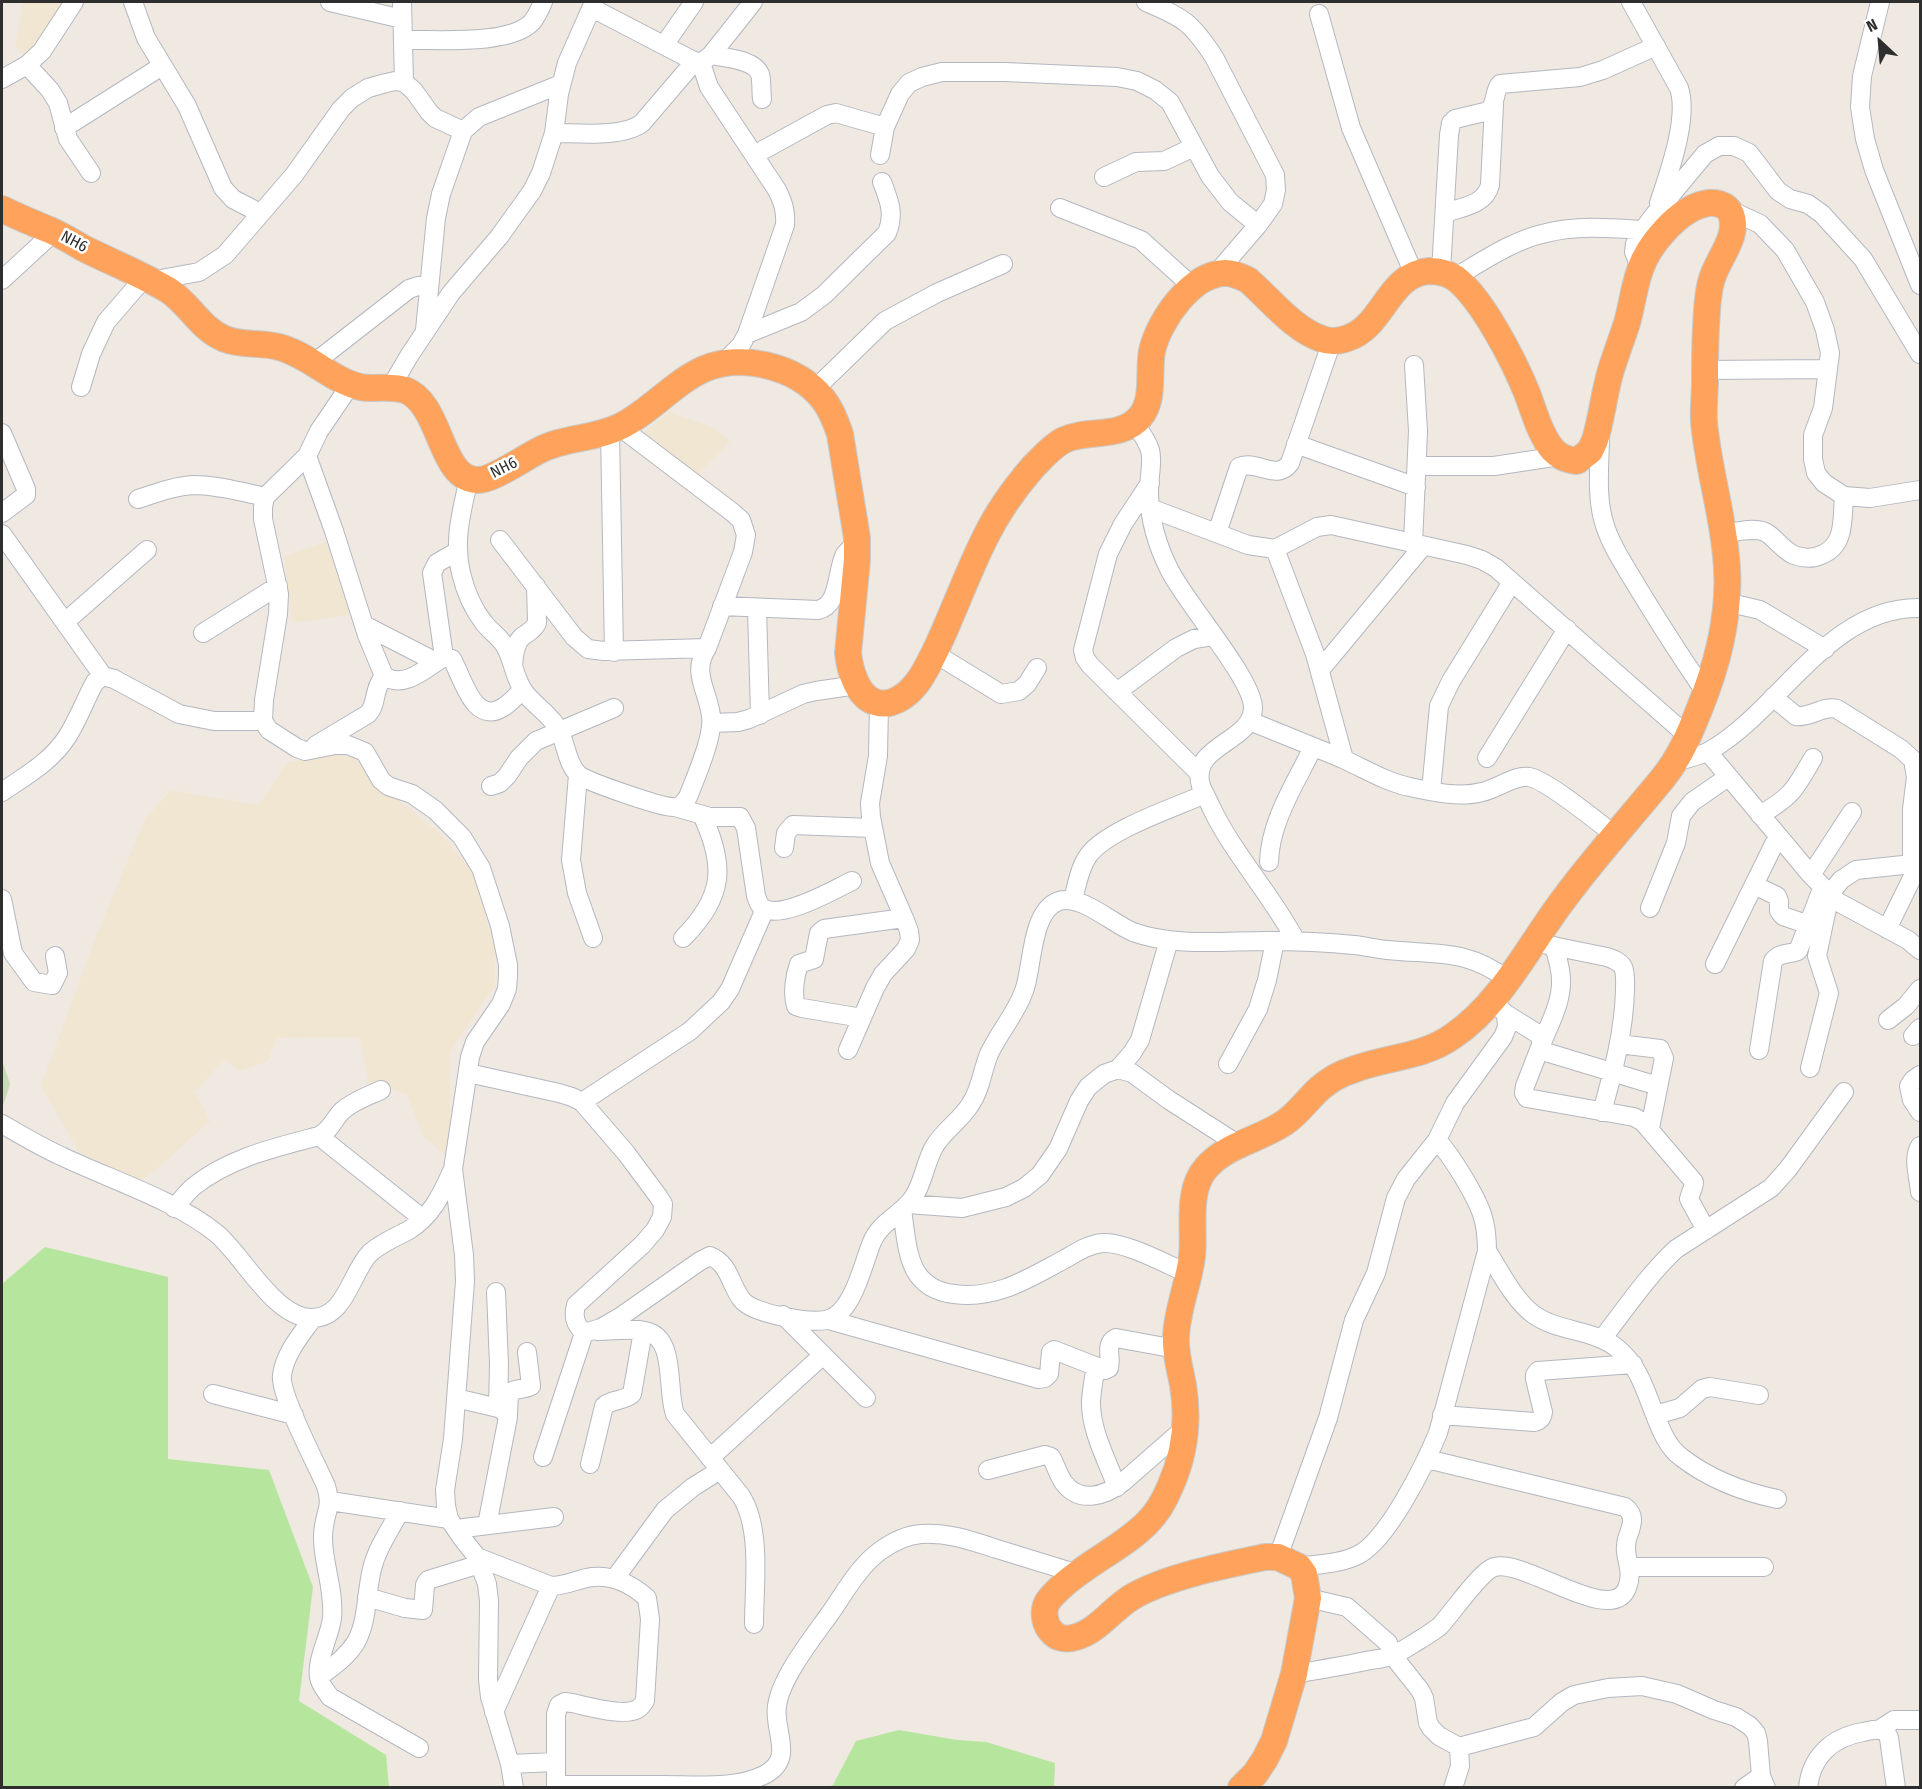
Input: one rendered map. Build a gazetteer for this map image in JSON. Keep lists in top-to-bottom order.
{
  "streets": {
    "highway": ["NH6"]
  },
  "north": "top left"
}
